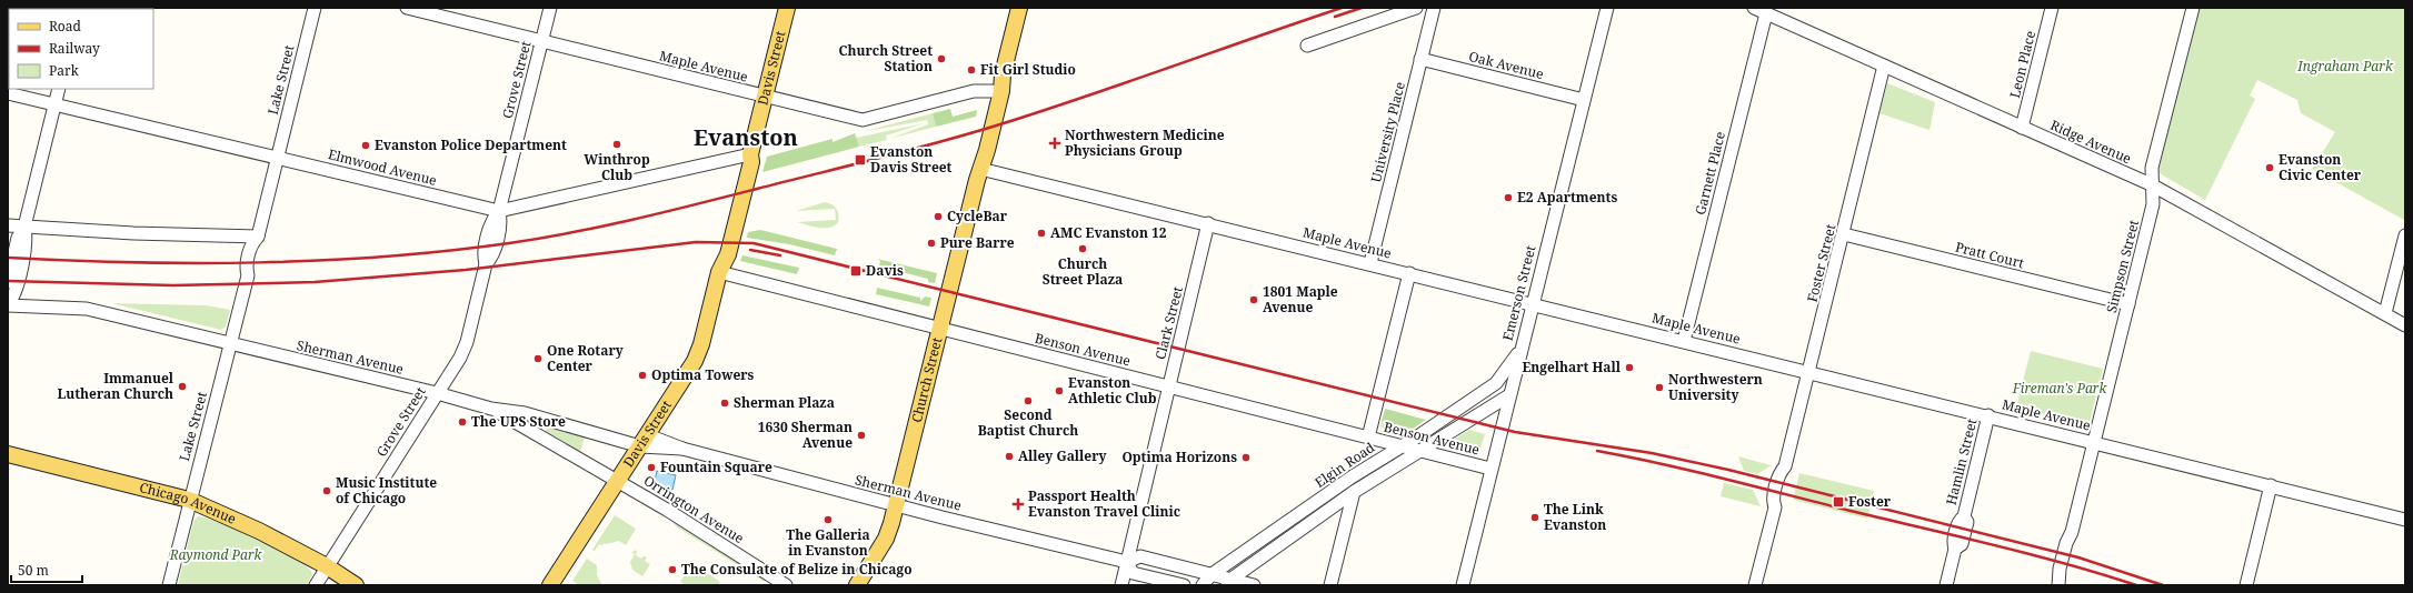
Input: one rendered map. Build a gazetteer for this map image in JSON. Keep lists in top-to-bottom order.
{
  "streets": {
    "main road": ["Davis Street", "Church Street", "Chicago Avenue"],
    "street": [
      "Leon Place",
      "Oak Avenue",
      "Maple Avenue",
      "Lake Street",
      "Grove Street",
      "University Place",
      "Ridge Avenue",
      "Elmwood Avenue",
      "Garnett Place",
      "Pratt Court",
      "Foster Street",
      "Simpson Street",
      "Emerson Street",
      "Clark Street",
      "Benson Avenue",
      "Sherman Avenue",
      "Hamlin Street",
      "Elgin Road",
      "Orrington Avenue"
    ]
  },
  "crossings": [
    ["Leon Place", "Ridge Avenue"],
    ["Oak Avenue", "University Place"],
    ["Oak Avenue", "Emerson Street"],
    ["Maple Avenue", "Davis Street"],
    ["Maple Avenue", "Grove Street"],
    ["Maple Avenue", "University Place"],
    ["Maple Avenue", "Garnett Place"],
    ["Maple Avenue", "Foster Street"],
    ["Maple Avenue", "Simpson Street"],
    ["Maple Avenue", "Emerson Street"],
    ["Maple Avenue", "Clark Street"],
    ["Maple Avenue", "Church Street"],
    ["Maple Avenue", "Hamlin Street"],
    ["Davis Street", "Elmwood Avenue"],
    ["Davis Street", "Benson Avenue"],
    ["Davis Street", "Sherman Avenue"],
    ["Davis Street", "Orrington Avenue"],
    ["Lake Street", "Elmwood Avenue"],
    ["Lake Street", "Sherman Avenue"],
    ["Lake Street", "Chicago Avenue"],
    ["Grove Street", "Elmwood Avenue"],
    ["Grove Street", "Sherman Avenue"],
    ["Grove Street", "Chicago Avenue"],
    ["Ridge Avenue", "Garnett Place"],
    ["Ridge Avenue", "Foster Street"],
    ["Ridge Avenue", "Simpson Street"],
    ["Pratt Court", "Foster Street"],
    ["Pratt Court", "Simpson Street"],
    ["Emerson Street", "Benson Avenue"],
    ["Emerson Street", "Elgin Road"],
    ["Clark Street", "Benson Avenue"],
    ["Clark Street", "Sherman Avenue"],
    ["Benson Avenue", "Church Street"],
    ["Benson Avenue", "Elgin Road"],
    ["Sherman Avenue", "Church Street"],
    ["Sherman Avenue", "Elgin Road"],
    ["Sherman Avenue", "Orrington Avenue"]
  ],
  "districts": ["Evanston"],
  "parks": ["Ingraham Park", "Fireman's Park", "Raymond Park"],
  "places": {
    "other": [
      "Church Street Station",
      "Fit Girl Studio",
      "Winthrop Club",
      "Evanston Police Department",
      "Evanston Civic Center",
      "E2 Apartments",
      "CycleBar",
      "AMC Evanston 12",
      "Pure Barre",
      "Church Street Plaza",
      "1801 Maple Avenue",
      "One Rotary Center",
      "Engelhart Hall",
      "Optima Towers",
      "Immanuel Lutheran Church",
      "Northwestern University",
      "Evanston Athletic Club",
      "Second Baptist Church",
      "Sherman Plaza",
      "The UPS Store",
      "1630 Sherman Avenue",
      "Alley Gallery",
      "Optima Horizons",
      "Fountain Square",
      "Music Institute of Chicago",
      "The Link Evanston",
      "The Galleria in Evanston",
      "The Consulate of Belize in Chicago"
    ],
    "health": ["Northwestern Medicine Physicians Group", "Passport Health Evanston Travel Clinic"],
    "transit": ["Evanston Davis Street", "Davis", "Foster"]
  },
  "legend": ["Road", "Railway", "Park"],
  "scale_bar": "50 m"
}
